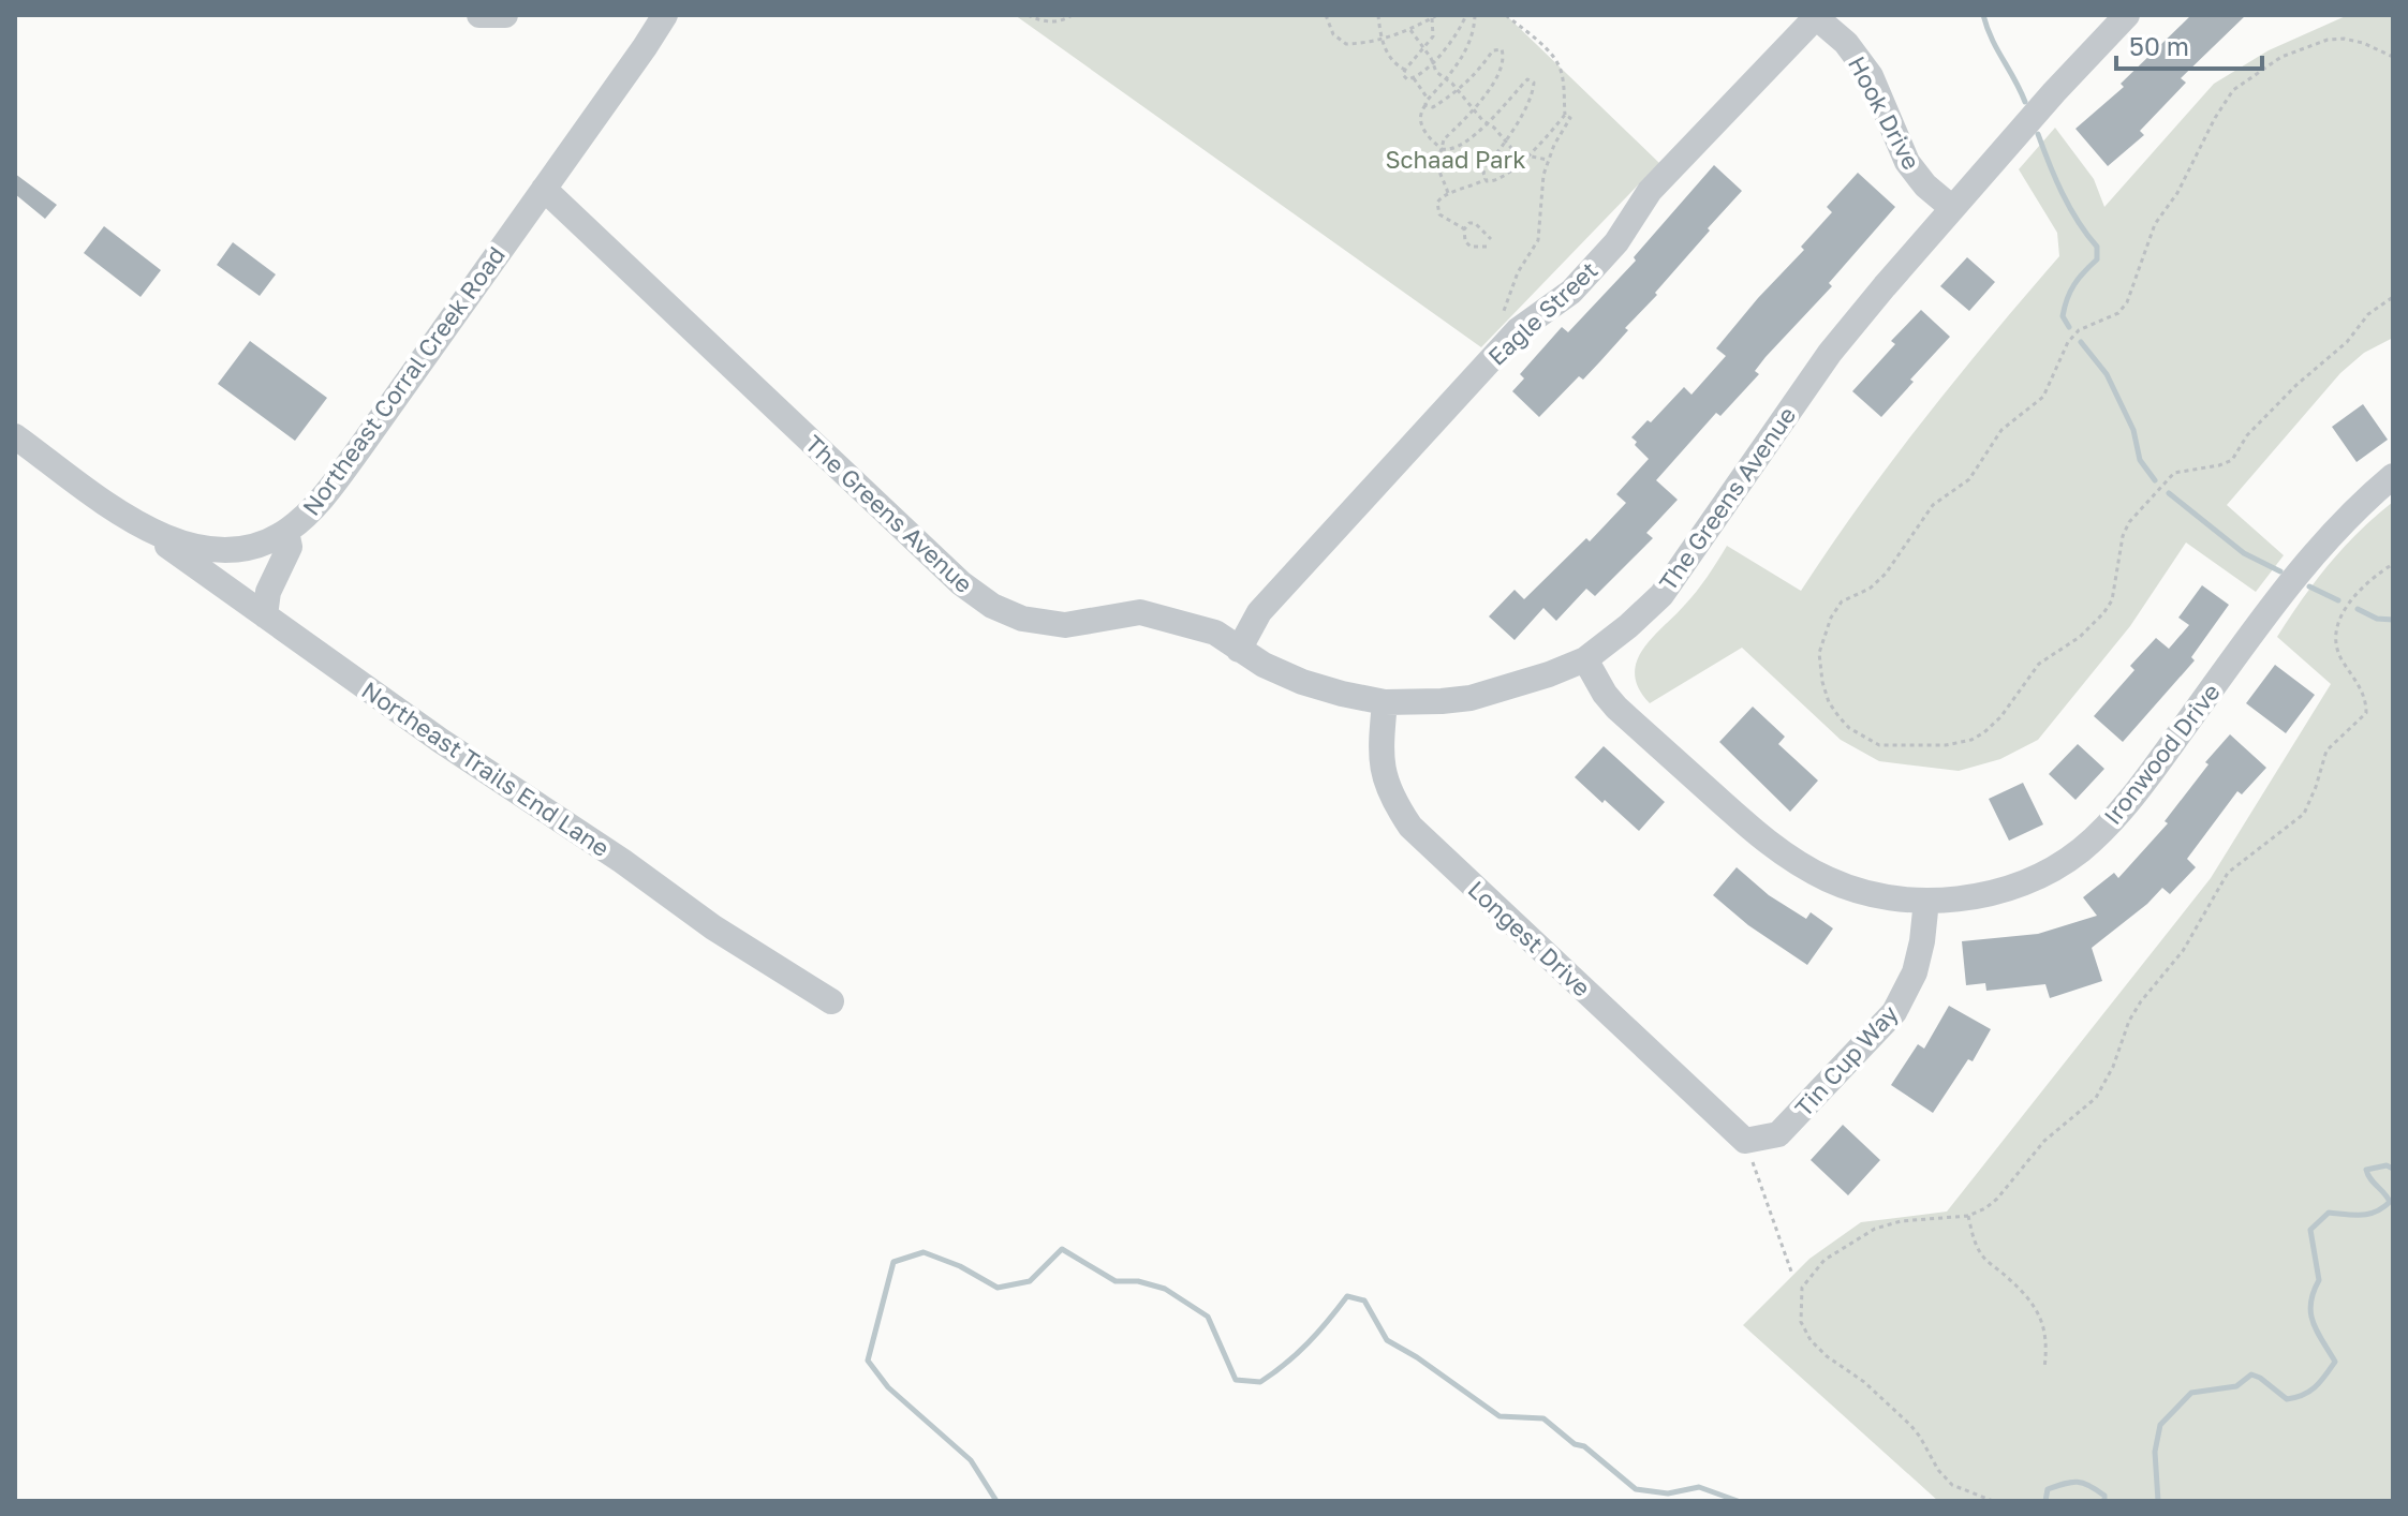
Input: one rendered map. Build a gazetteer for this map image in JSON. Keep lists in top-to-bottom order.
{
  "streets": {
    "street": [
      "Hook Drive",
      "Eagle Street",
      "Northeast Corral Creek Road",
      "The Greens Avenue",
      "Ironwood Drive",
      "Northeast Trails End Lane",
      "Longest Drive",
      "Tin Cup Way"
    ]
  },
  "crossings": [
    ["Hook Drive", "Eagle Street"],
    ["Hook Drive", "The Greens Avenue"],
    ["Eagle Street", "The Greens Avenue"],
    ["Northeast Corral Creek Road", "The Greens Avenue"],
    ["Northeast Corral Creek Road", "Northeast Trails End Lane"],
    ["The Greens Avenue", "Ironwood Drive"],
    ["The Greens Avenue", "Longest Drive"],
    ["Ironwood Drive", "Tin Cup Way"],
    ["Longest Drive", "Tin Cup Way"]
  ],
  "parks": ["Schaad Park"],
  "scale_bar": "50 m"
}
